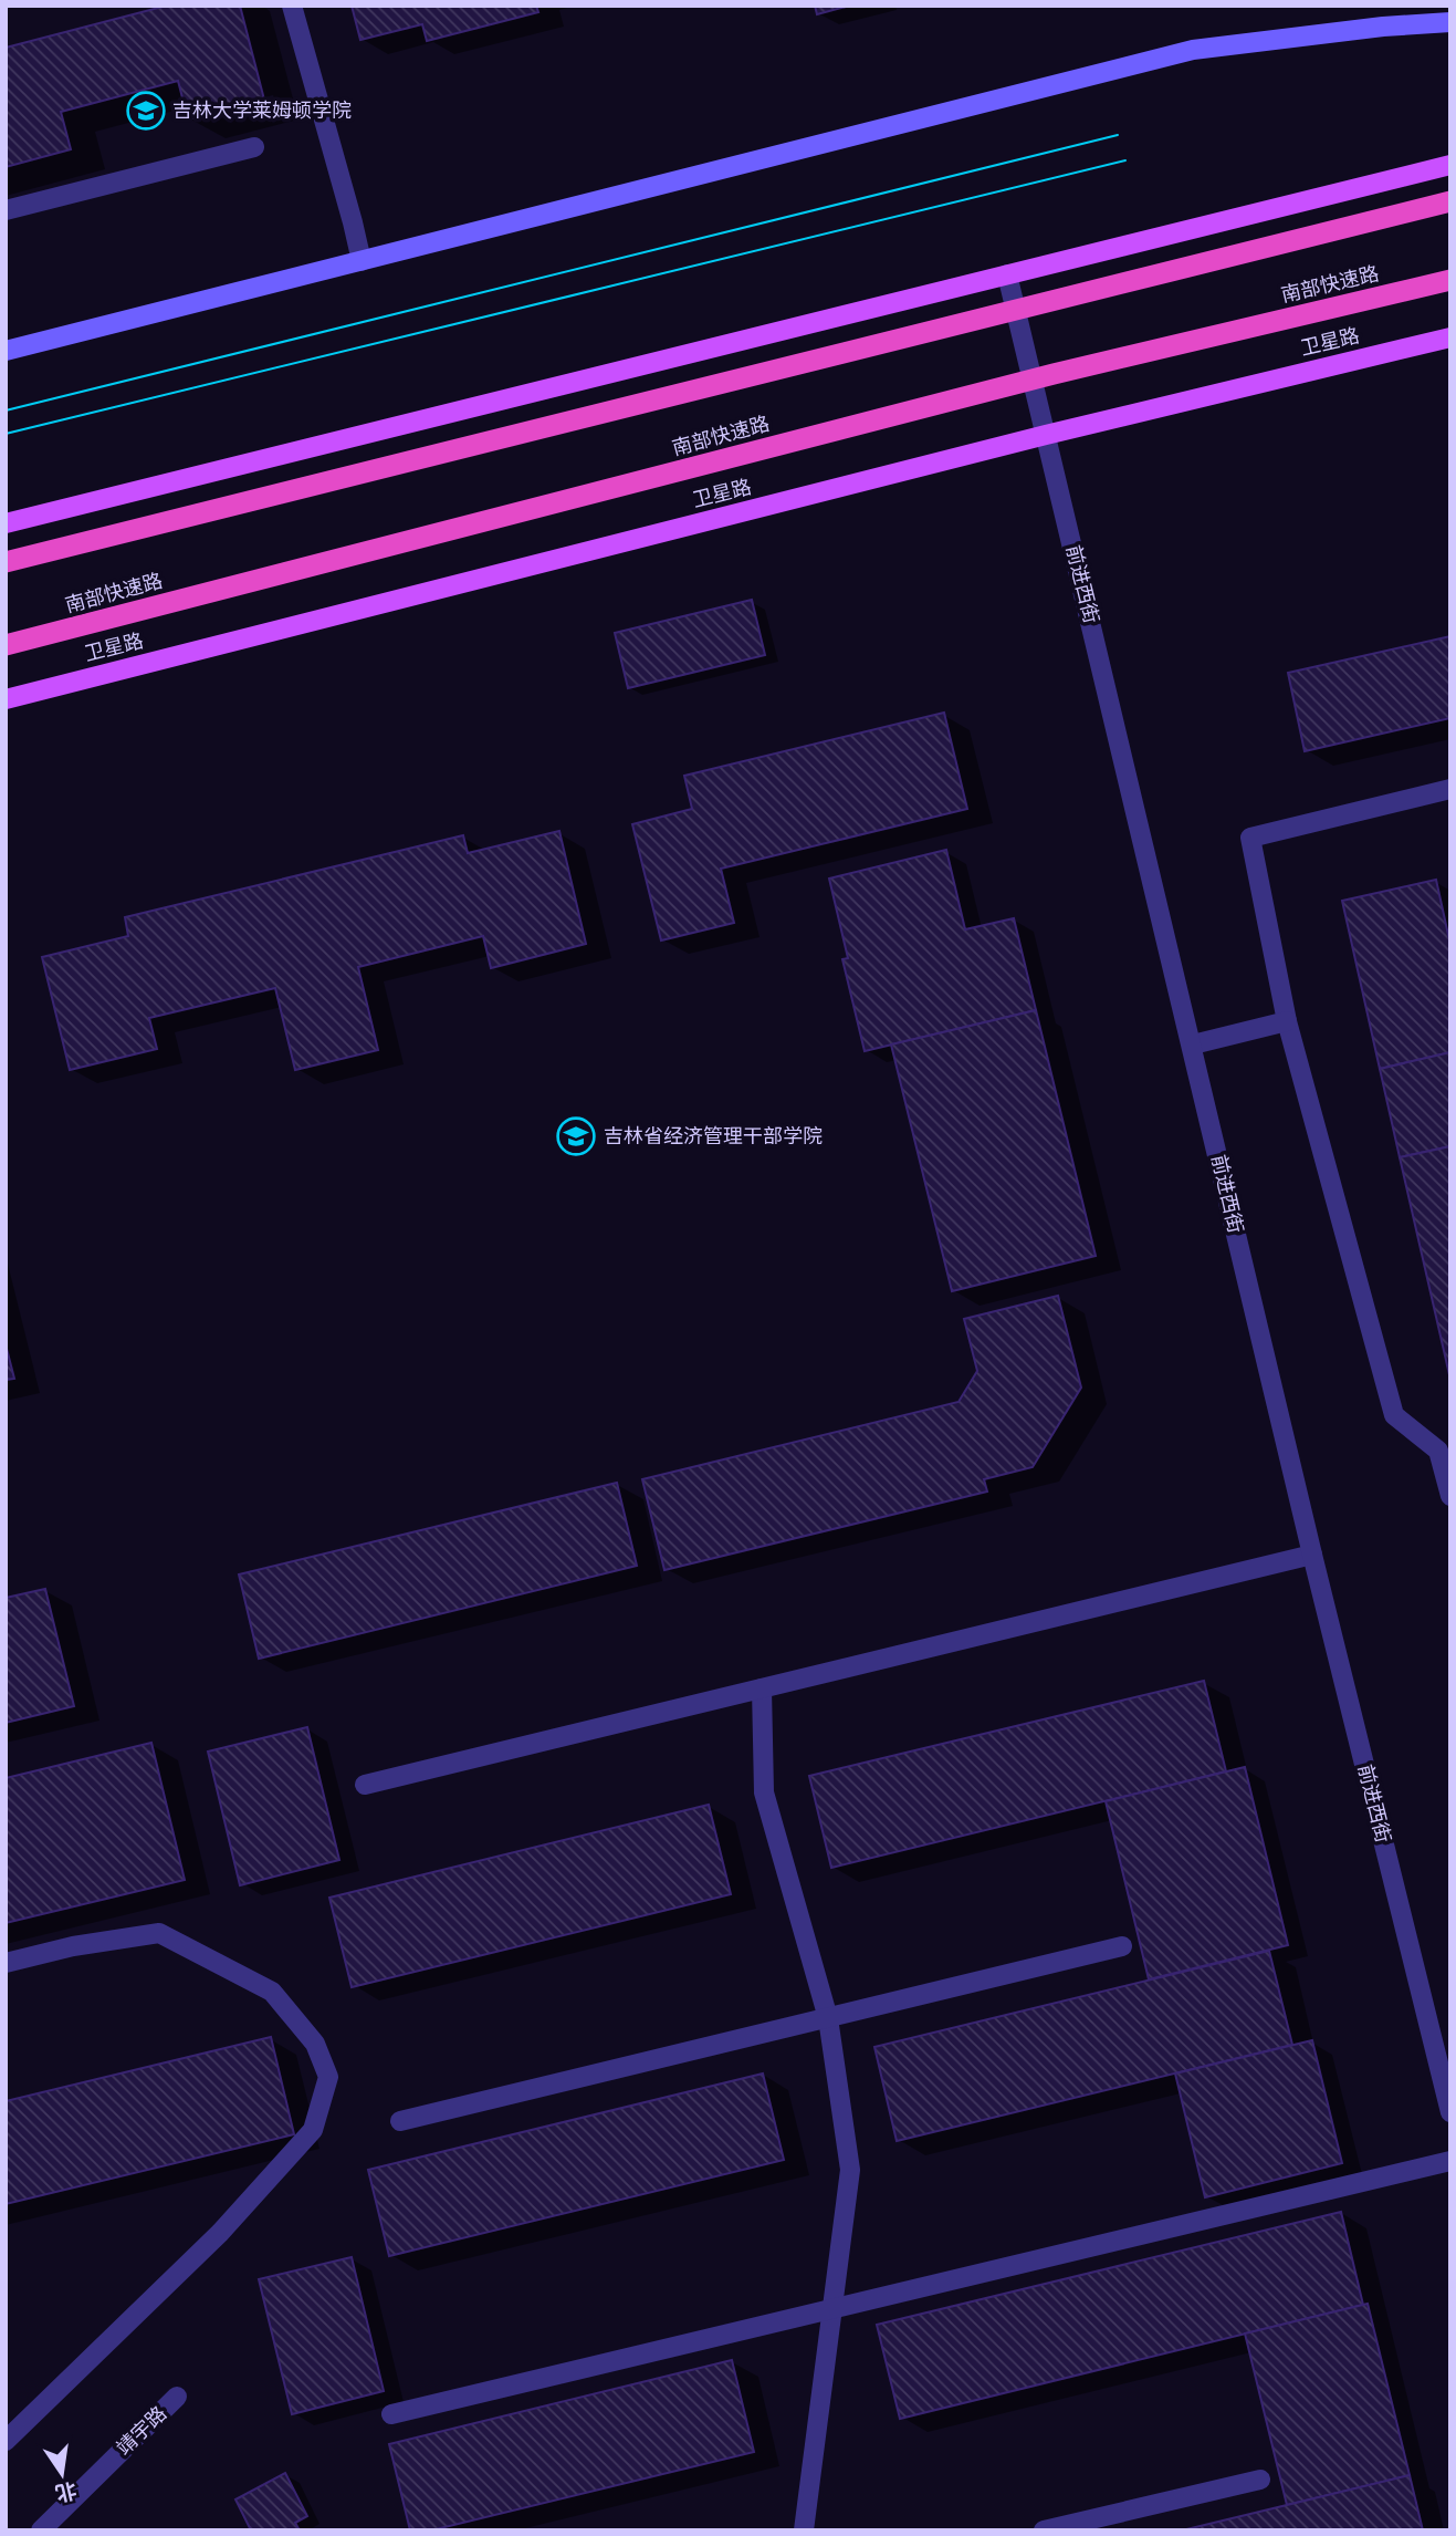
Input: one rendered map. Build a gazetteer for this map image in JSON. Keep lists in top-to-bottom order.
{
  "streets": {
    "highway": ["南部快速路"],
    "main road": ["卫星路"],
    "street": ["前进西街", "靖宇路"]
  },
  "crossings": [
    ["卫星路", "前进西街"]
  ],
  "places": {
    "school or university": ["吉林大学莱姆顿学院", "吉林省经济管理干部学院"]
  },
  "north": "bottom"
}
